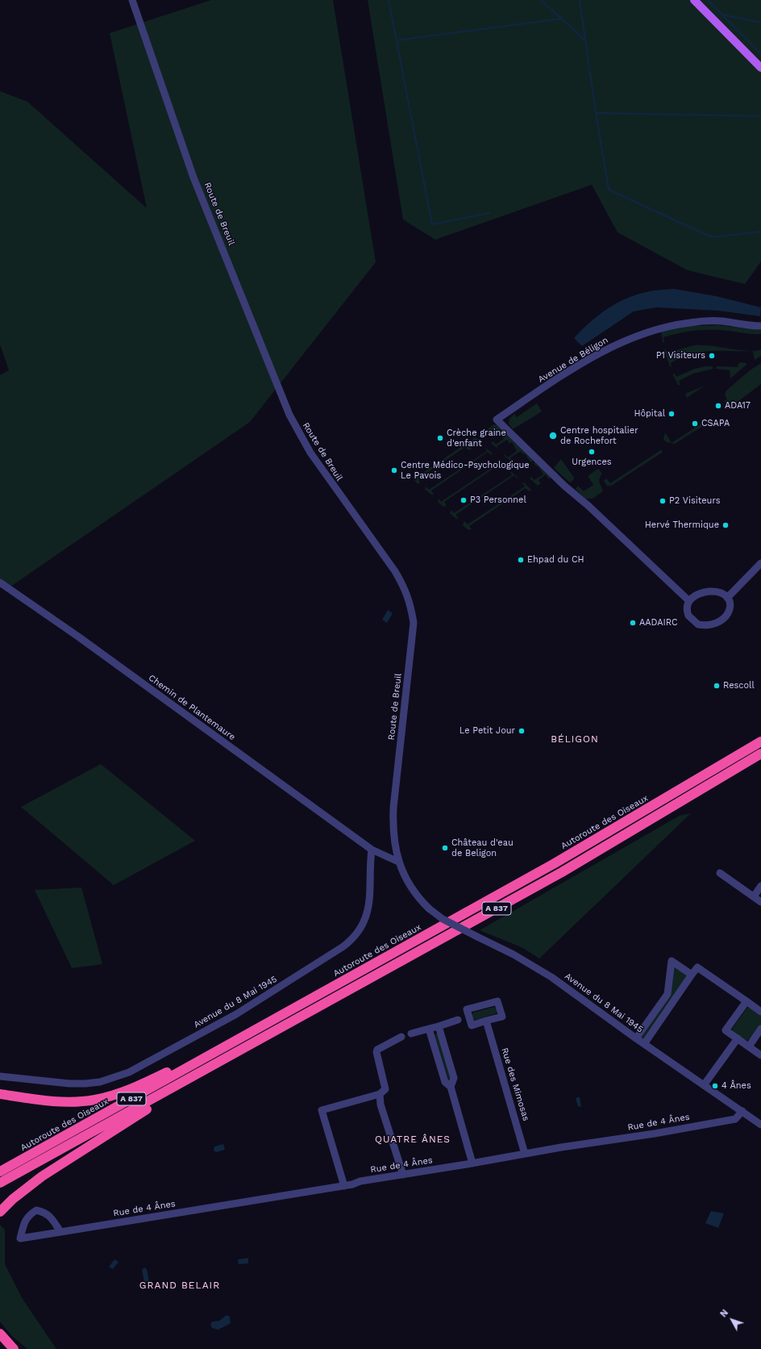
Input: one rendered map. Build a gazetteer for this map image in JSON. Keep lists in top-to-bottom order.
{
  "streets": {
    "highway": ["Autoroute des Oiseaux", "A 837"],
    "street": [
      "Route de Breuil",
      "Avenue de Béligon",
      "Chemin de Plantemaure",
      "Avenue du 8 Mai 1945",
      "Rue des Mimosas",
      "Rue de 4 Ânes"
    ]
  },
  "crossings": [
    ["Route de Breuil", "Avenue du 8 Mai 1945"],
    ["Chemin de Plantemaure", "Avenue du 8 Mai 1945"],
    ["Avenue du 8 Mai 1945", "Rue de 4 Ânes"],
    ["Rue des Mimosas", "Rue de 4 Ânes"]
  ],
  "districts": ["BÉLIGON", "QUATRE ÂNES", "GRAND BELAIR"],
  "places": [
    "P1 Visiteurs",
    "ADA17",
    "Hôpital",
    "CSAPA",
    "Centre hospitalier de Rochefort",
    "Crèche graine d'enfant",
    "Urgences",
    "Centre Médico-Psychologique Le Pavois",
    "P3 Personnel",
    "P2 Visiteurs",
    "Hervé Thermique",
    "Ehpad du CH",
    "AADAIRC",
    "Rescoll",
    "Le Petit Jour",
    "Château d'eau de Beligon",
    "4 Ânes"
  ],
  "north": "top left"
}
